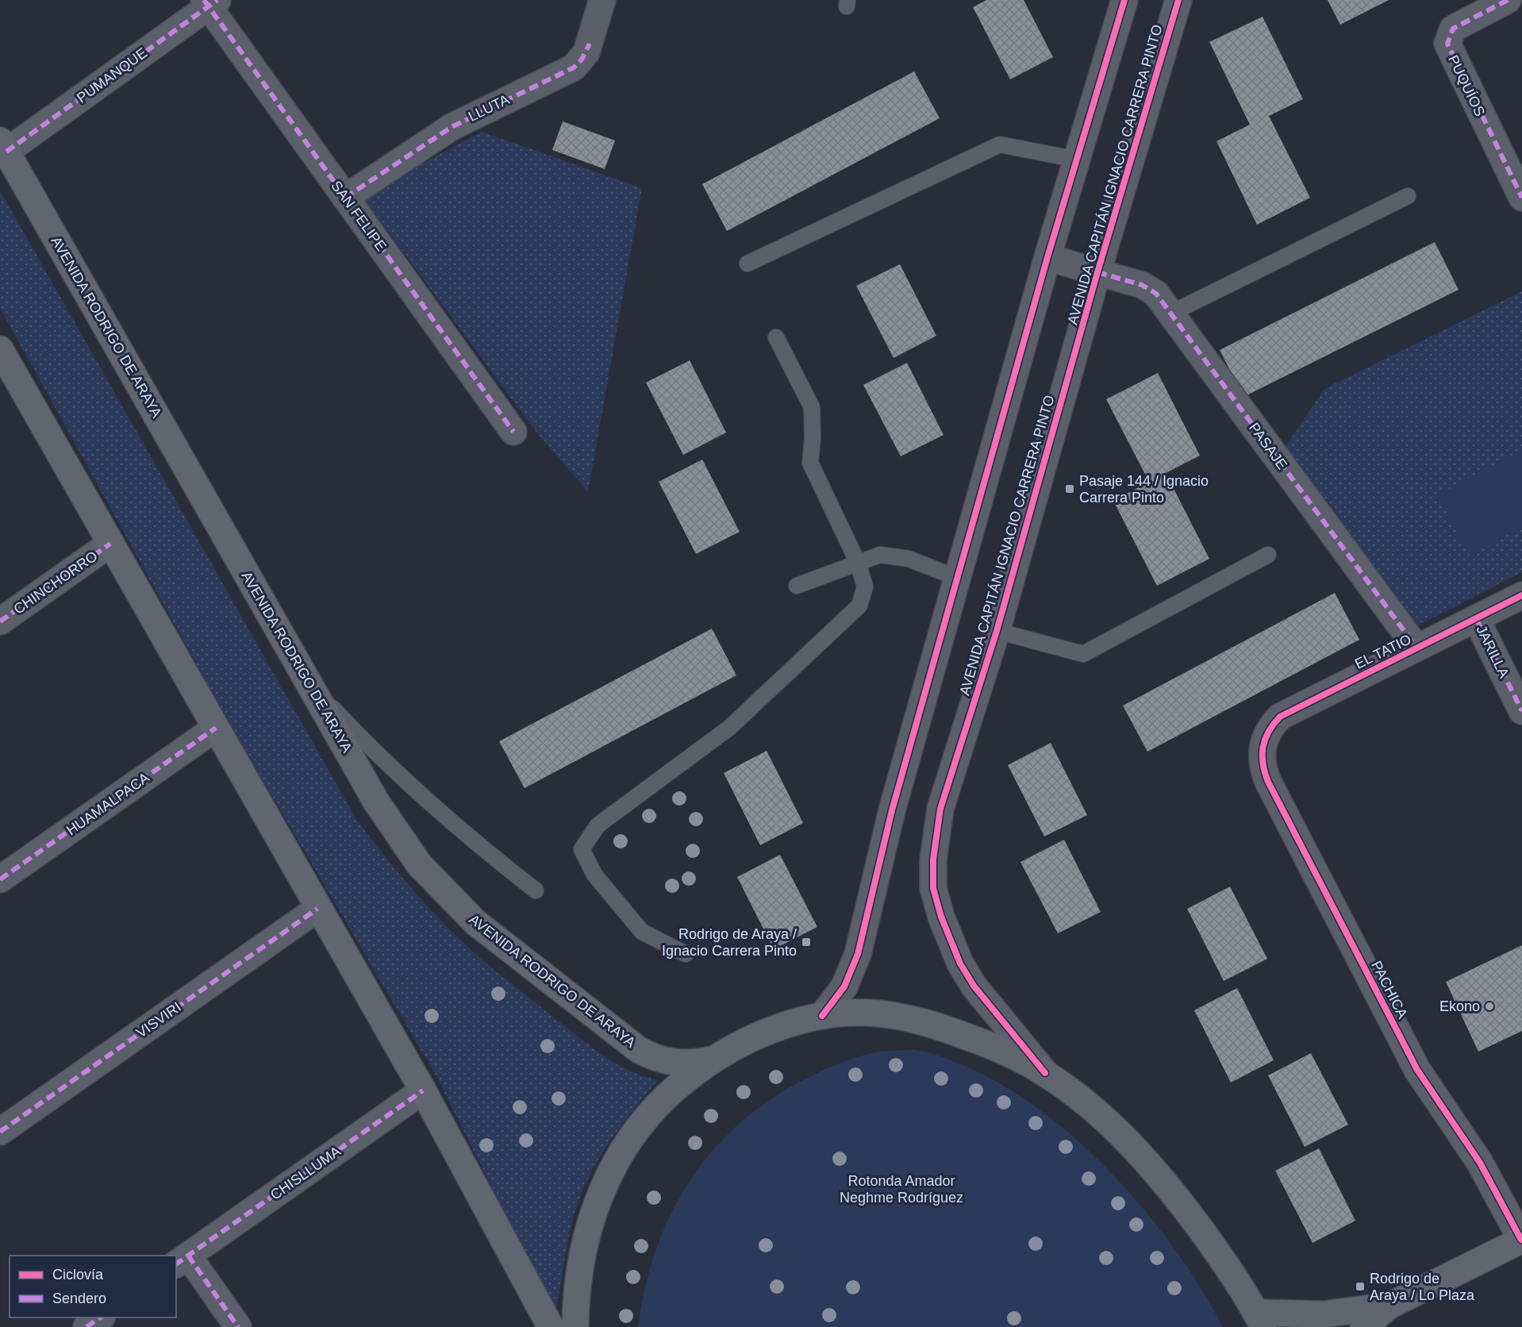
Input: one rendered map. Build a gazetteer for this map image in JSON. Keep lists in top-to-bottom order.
{
  "streets": {
    "main road": ["AVENIDA RODRIGO DE ARAYA"],
    "street": [
      "PUMANQUE",
      "PUQUÍOS",
      "LLUTA",
      "AVENIDA CAPITÁN IGNACIO CARRERA PINTO",
      "SAN FELIPE",
      "PASAJE",
      "CHINCHORRO",
      "EL TATIO",
      "JARILLA",
      "HUAMALPACA",
      "PACHICA",
      "VISVIRI",
      "CHISLLUMA"
    ]
  },
  "crossings": [
    ["PUMANQUE", "SAN FELIPE"],
    ["PUMANQUE", "AVENIDA RODRIGO DE ARAYA"],
    ["LLUTA", "SAN FELIPE"],
    ["AVENIDA CAPITÁN IGNACIO CARRERA PINTO", "PASAJE"],
    ["PASAJE", "EL TATIO"],
    ["EL TATIO", "JARILLA"],
    ["EL TATIO", "PACHICA"]
  ],
  "parks": ["Rotonda Amador Neghme Rodríguez"],
  "places": {
    "transit": ["Pasaje 144 / Ignacio Carrera Pinto", "Rodrigo de Araya / Ignacio Carrera Pinto", "Rodrigo de Araya / Lo Plaza"],
    "other": ["Ekono"]
  },
  "legend": ["Ciclovía", "Sendero"]
}
